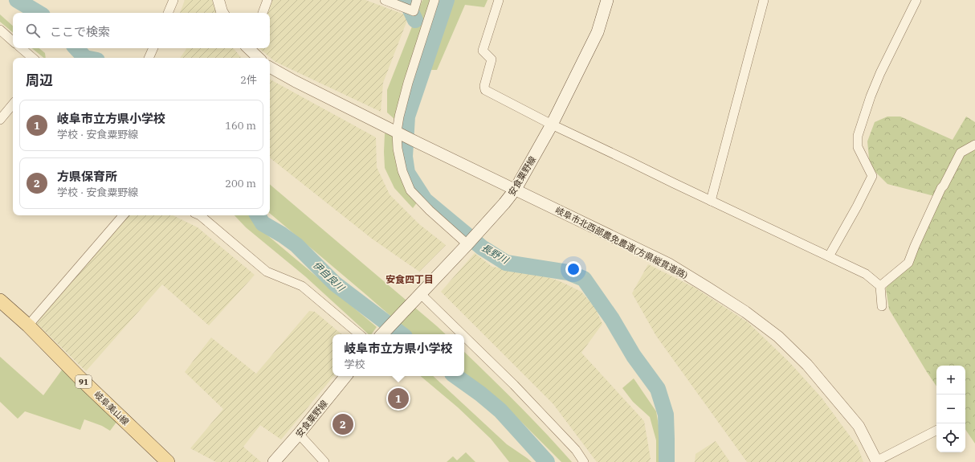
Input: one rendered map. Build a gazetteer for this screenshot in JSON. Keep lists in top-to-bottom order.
{
  "streets": {
    "main road": ["安食粟野線", "91", "岐阜美山線"],
    "street": ["岐阜市北西部農免農道(方県縦貫道路)"]
  },
  "crossings": [
    ["安食粟野線", "岐阜市北西部農免農道(方県縦貫道路)"]
  ],
  "districts": ["安食四丁目"],
  "water": ["長野川", "伊自良川"],
  "page": {
    "search": "ここで検索",
    "heading": ["周辺", "2件"],
    "list": [
      {
        "mark": "1",
        "name": "岐阜市立方県小学校",
        "note": "学校 · 安食粟野線",
        "value": "160 m"
      },
      {
        "mark": "2",
        "name": "方県保育所",
        "note": "学校 · 安食粟野線",
        "value": "200 m"
      }
    ],
    "popup": ["岐阜市立方県小学校", "学校"],
    "map_buttons": ["+", "−"],
    "pins": ["1", "2"]
  }
}
